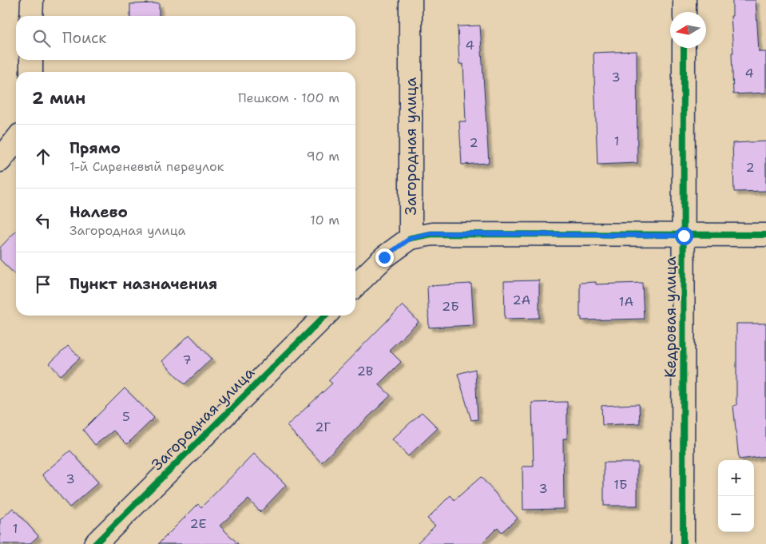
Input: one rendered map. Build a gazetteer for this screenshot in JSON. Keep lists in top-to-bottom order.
{
  "streets": {
    "street": ["Загородная улица", "Кедровая улица"]
  },
  "house_numbers": [
    "4",
    "4",
    "3",
    "1",
    "2",
    "2",
    "2А",
    "1А",
    "2Б",
    "7",
    "2В",
    "5",
    "2Г",
    "3",
    "1Б",
    "3",
    "2Е",
    "1"
  ],
  "north": "left",
  "page": {
    "search": "Поиск",
    "heading": ["2 мин", "Пешком · 100 m"],
    "list": [
      ["Прямо", "1-й Сиреневый переулок", "90 m"],
      ["Налево", "Загородная улица", "10 m"],
      "Пункт назначения"
    ],
    "map_buttons": ["+", "−"]
  }
}
